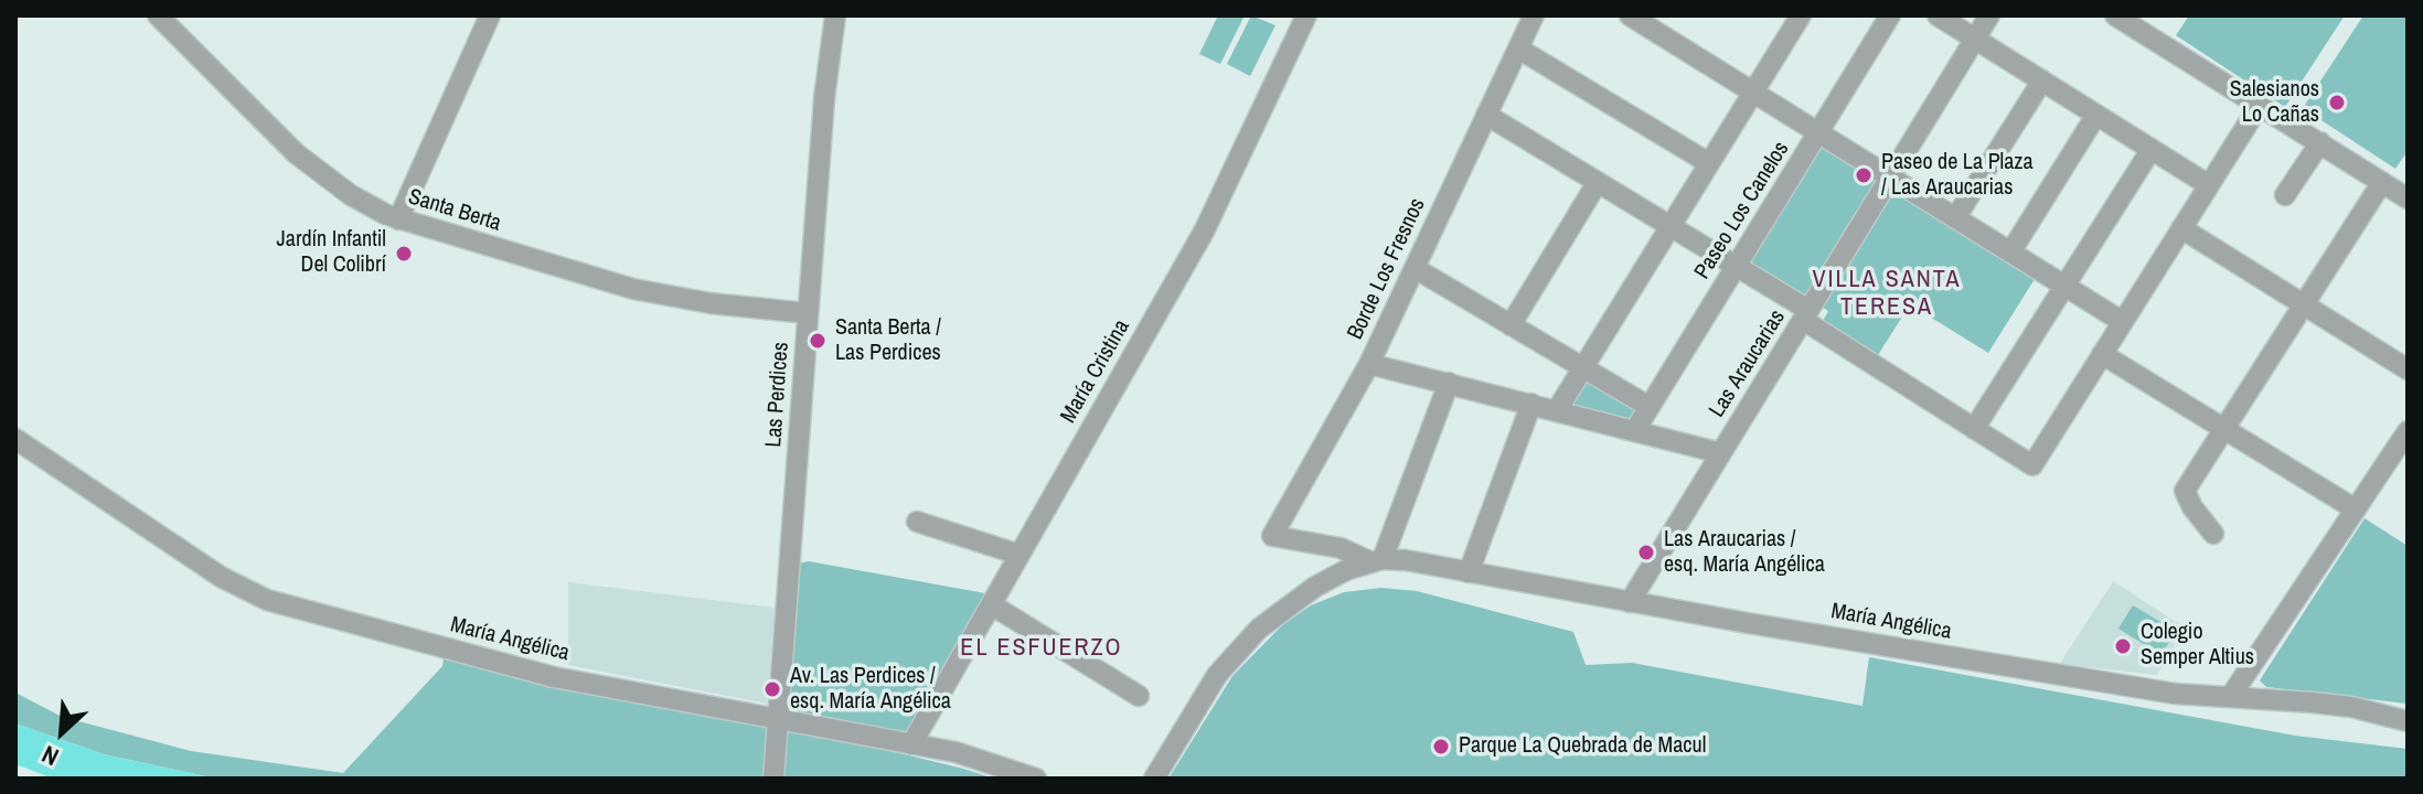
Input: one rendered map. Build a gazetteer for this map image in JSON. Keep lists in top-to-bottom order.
{
  "streets": {
    "street": [
      "Santa Berta",
      "Paseo Los Canelos",
      "Borde Los Fresnos",
      "Las Araucarias",
      "María Cristina",
      "Las Perdices",
      "María Angélica"
    ]
  },
  "crossings": [
    ["Santa Berta", "Las Perdices"],
    ["Borde Los Fresnos", "María Angélica"],
    ["Las Araucarias", "María Angélica"],
    ["María Cristina", "María Angélica"],
    ["Las Perdices", "María Angélica"]
  ],
  "districts": ["VILLA SANTA TERESA", "EL ESFUERZO"],
  "places": [
    "Salesianos Lo Cañas",
    "Paseo de La Plaza / Las Araucarias",
    "Jardín Infantil Del Colibrí",
    "Santa Berta / Las Perdices",
    "Las Araucarias / esq. María Angélica",
    "Colegio Semper Altius",
    "Av. Las Perdices / esq. María Angélica",
    "Parque La Quebrada de Macul"
  ],
  "north": "bottom left"
}
